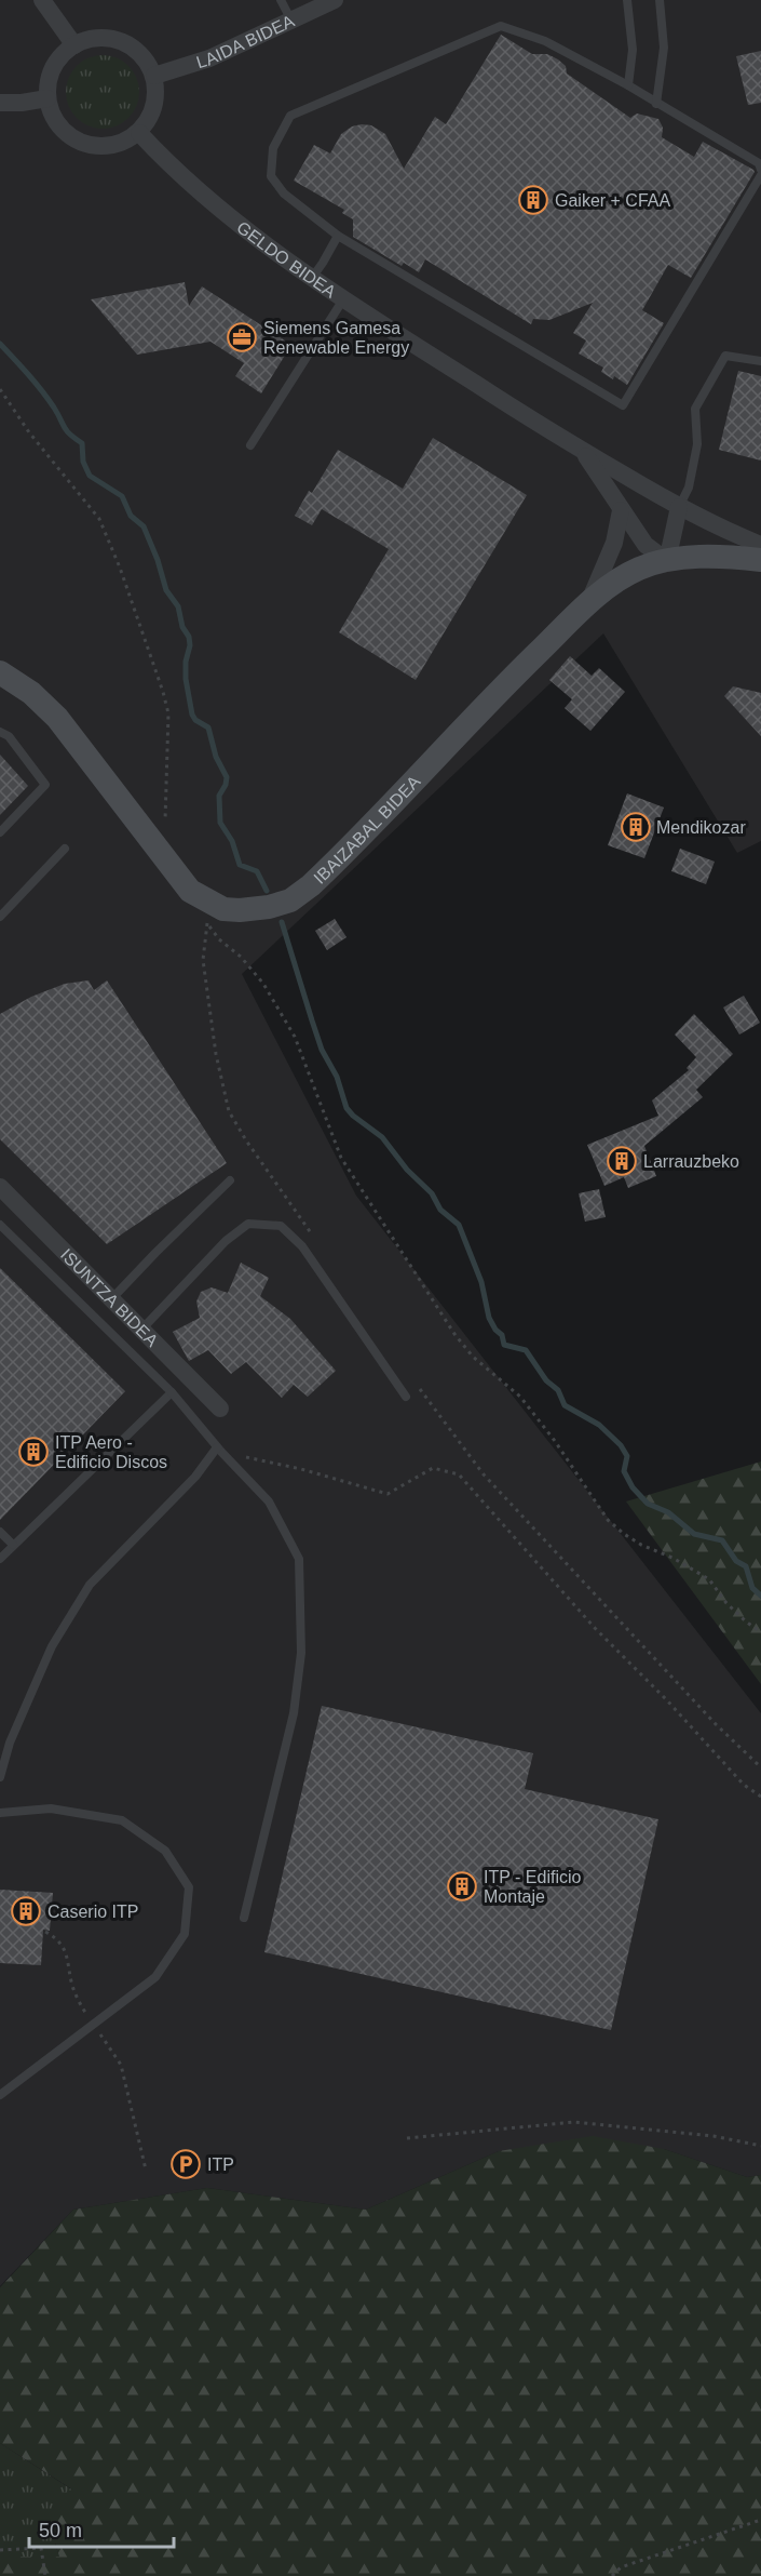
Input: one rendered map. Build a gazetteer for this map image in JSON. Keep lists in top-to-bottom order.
{
  "streets": {
    "street": [
      "LAIDA BIDEA",
      "GELDO BIDEA",
      "IBAIZABAL BIDEA",
      "ISUNTZA BIDEA"
    ]
  },
  "crossings": [
    ["LAIDA BIDEA", "GELDO BIDEA"]
  ],
  "places": {
    "building": [
      "Gaiker + CFAA",
      "Mendikozar",
      "Larrauzbeko",
      "ITP Aero - Edificio Discos",
      "ITP - Edificio Montaje",
      "Caserio ITP"
    ],
    "office": ["Siemens Gamesa Renewable Energy"],
    "parking": ["ITP"]
  },
  "scale_bar": "50 m"
}
